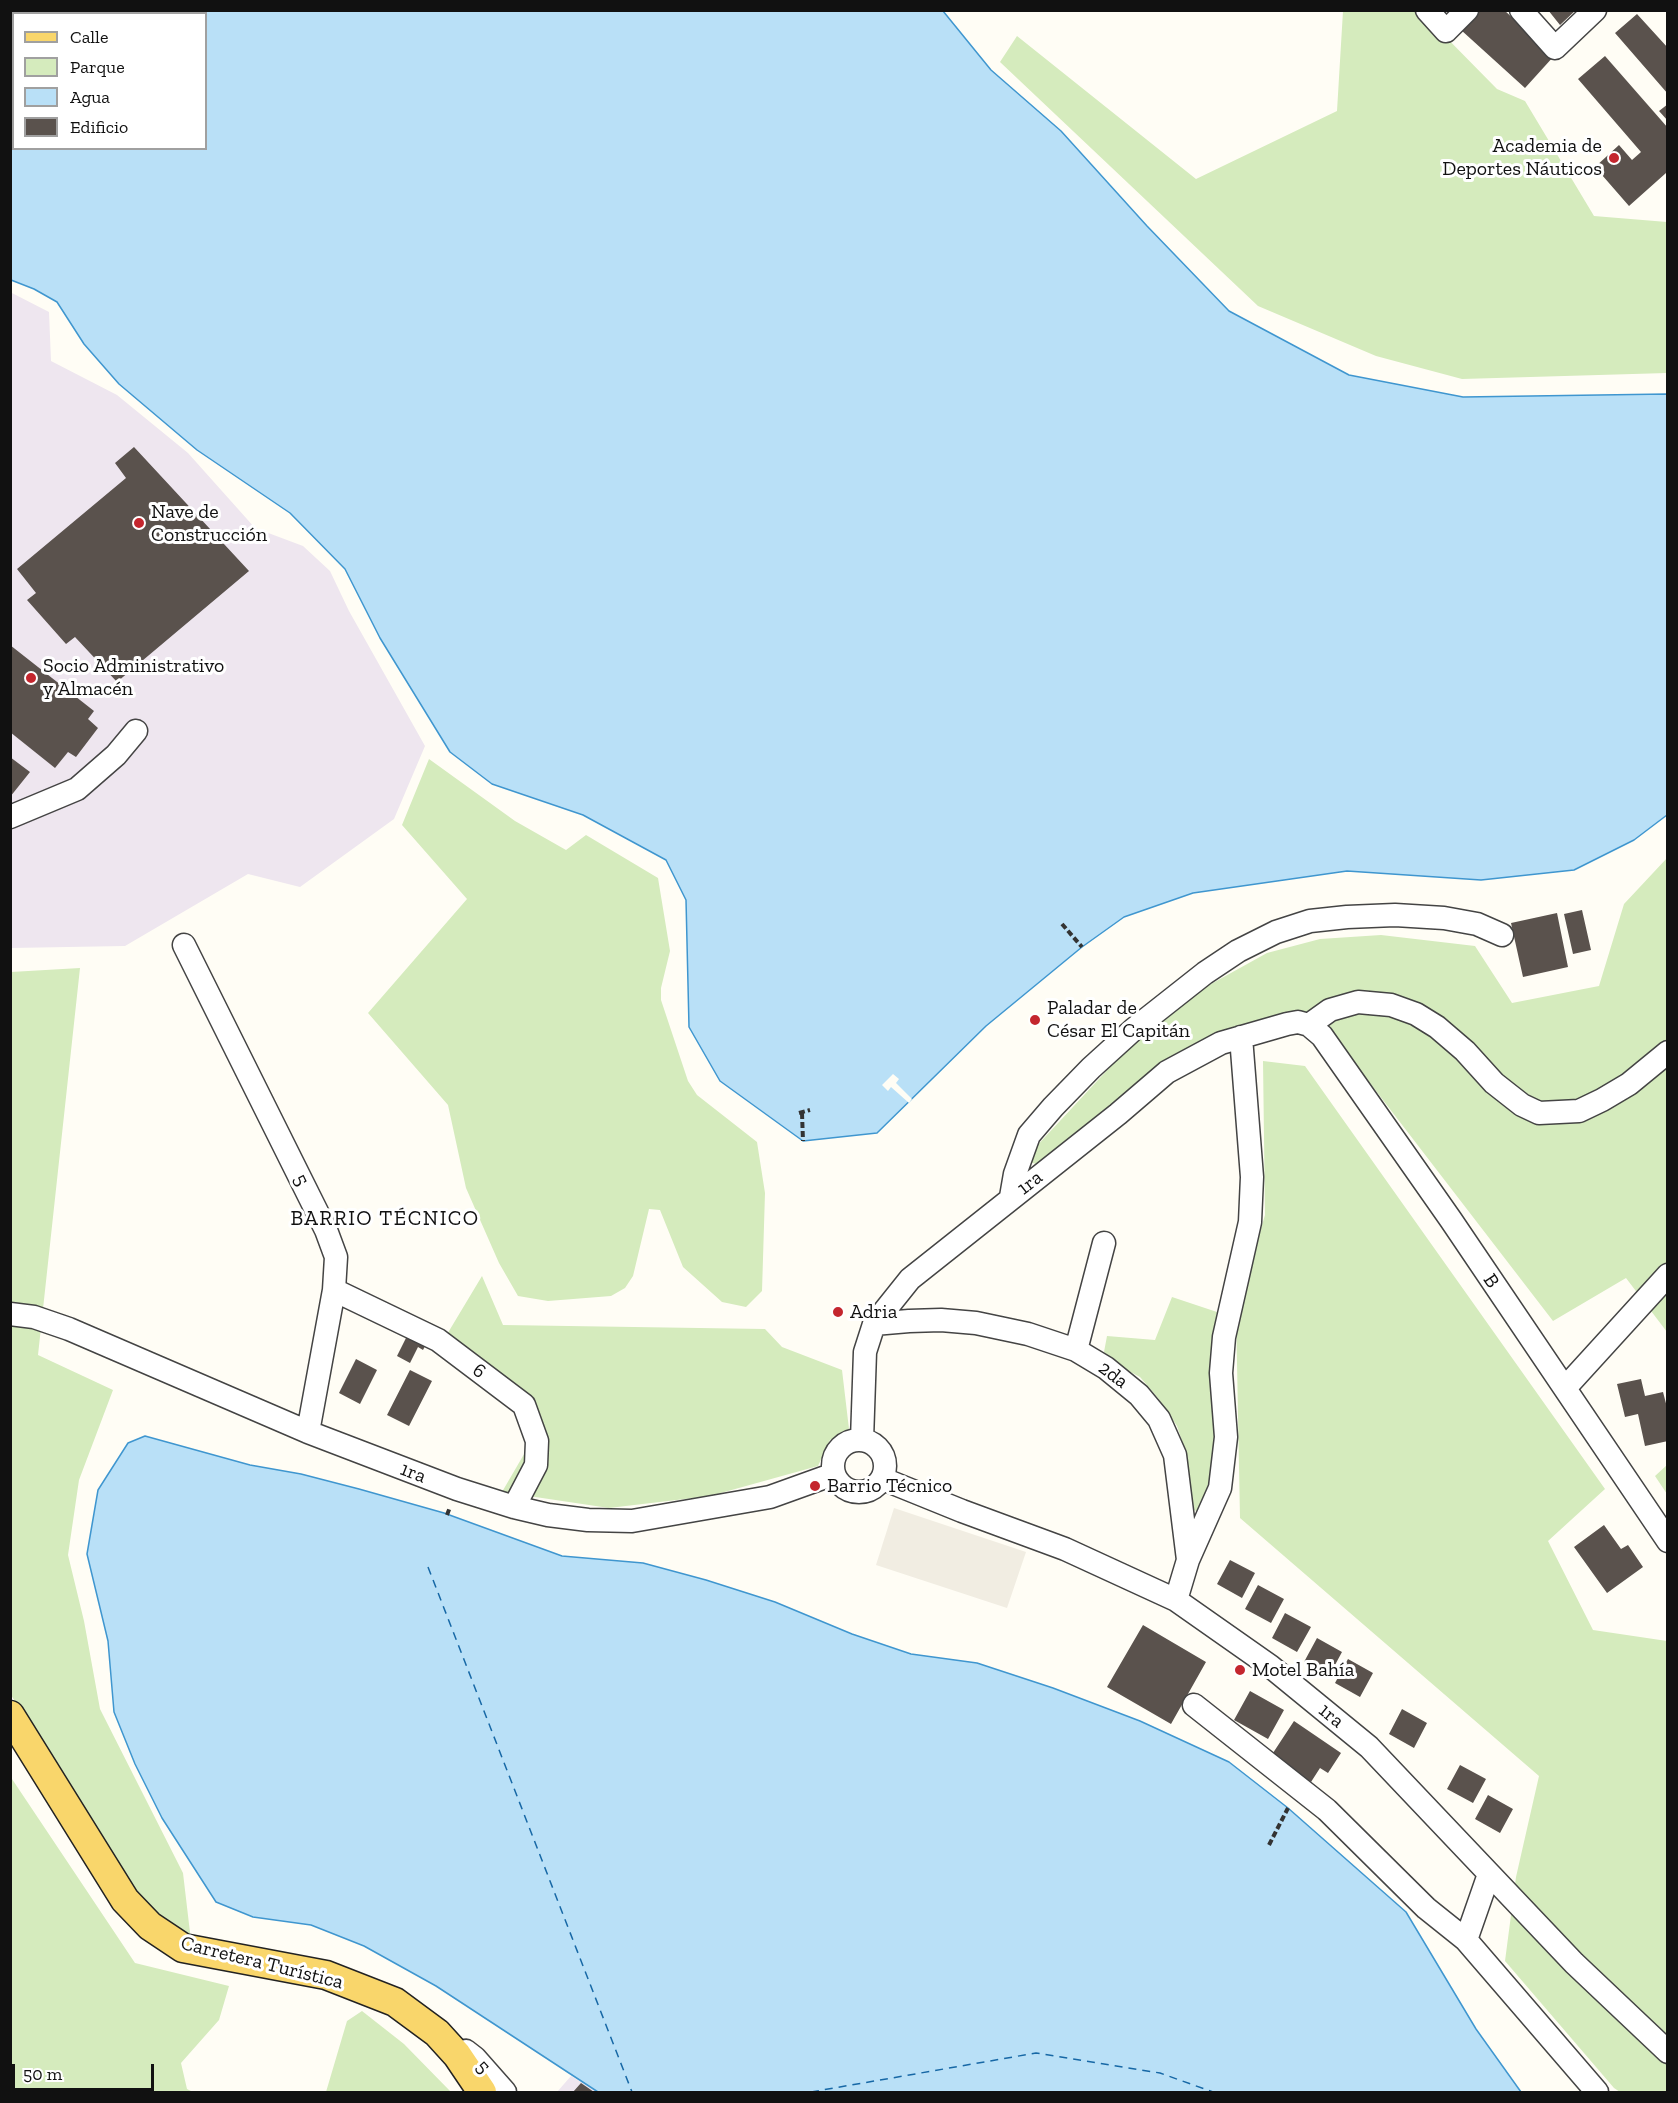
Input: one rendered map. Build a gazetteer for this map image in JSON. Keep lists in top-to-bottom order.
{
  "streets": {
    "main road": ["Carretera Turística"],
    "street": [
      "5",
      "1ra",
      "B",
      "6",
      "2da"
    ]
  },
  "crossings": [
    ["5", "1ra"],
    ["5", "6"],
    ["5", "Carretera Turística"],
    ["1ra", "B"],
    ["1ra", "6"],
    ["1ra", "2da"]
  ],
  "districts": ["BARRIO TÉCNICO"],
  "places": [
    "Academia de Deportes Náuticos",
    "Nave de Construcción",
    "Socio Administrativo y Almacén",
    "Paladar de César El Capitán",
    "Adria",
    "Barrio Técnico",
    "Motel Bahía"
  ],
  "legend": [
    "Calle",
    "Parque",
    "Agua",
    "Edificio"
  ],
  "scale_bar": "50 m"
}
